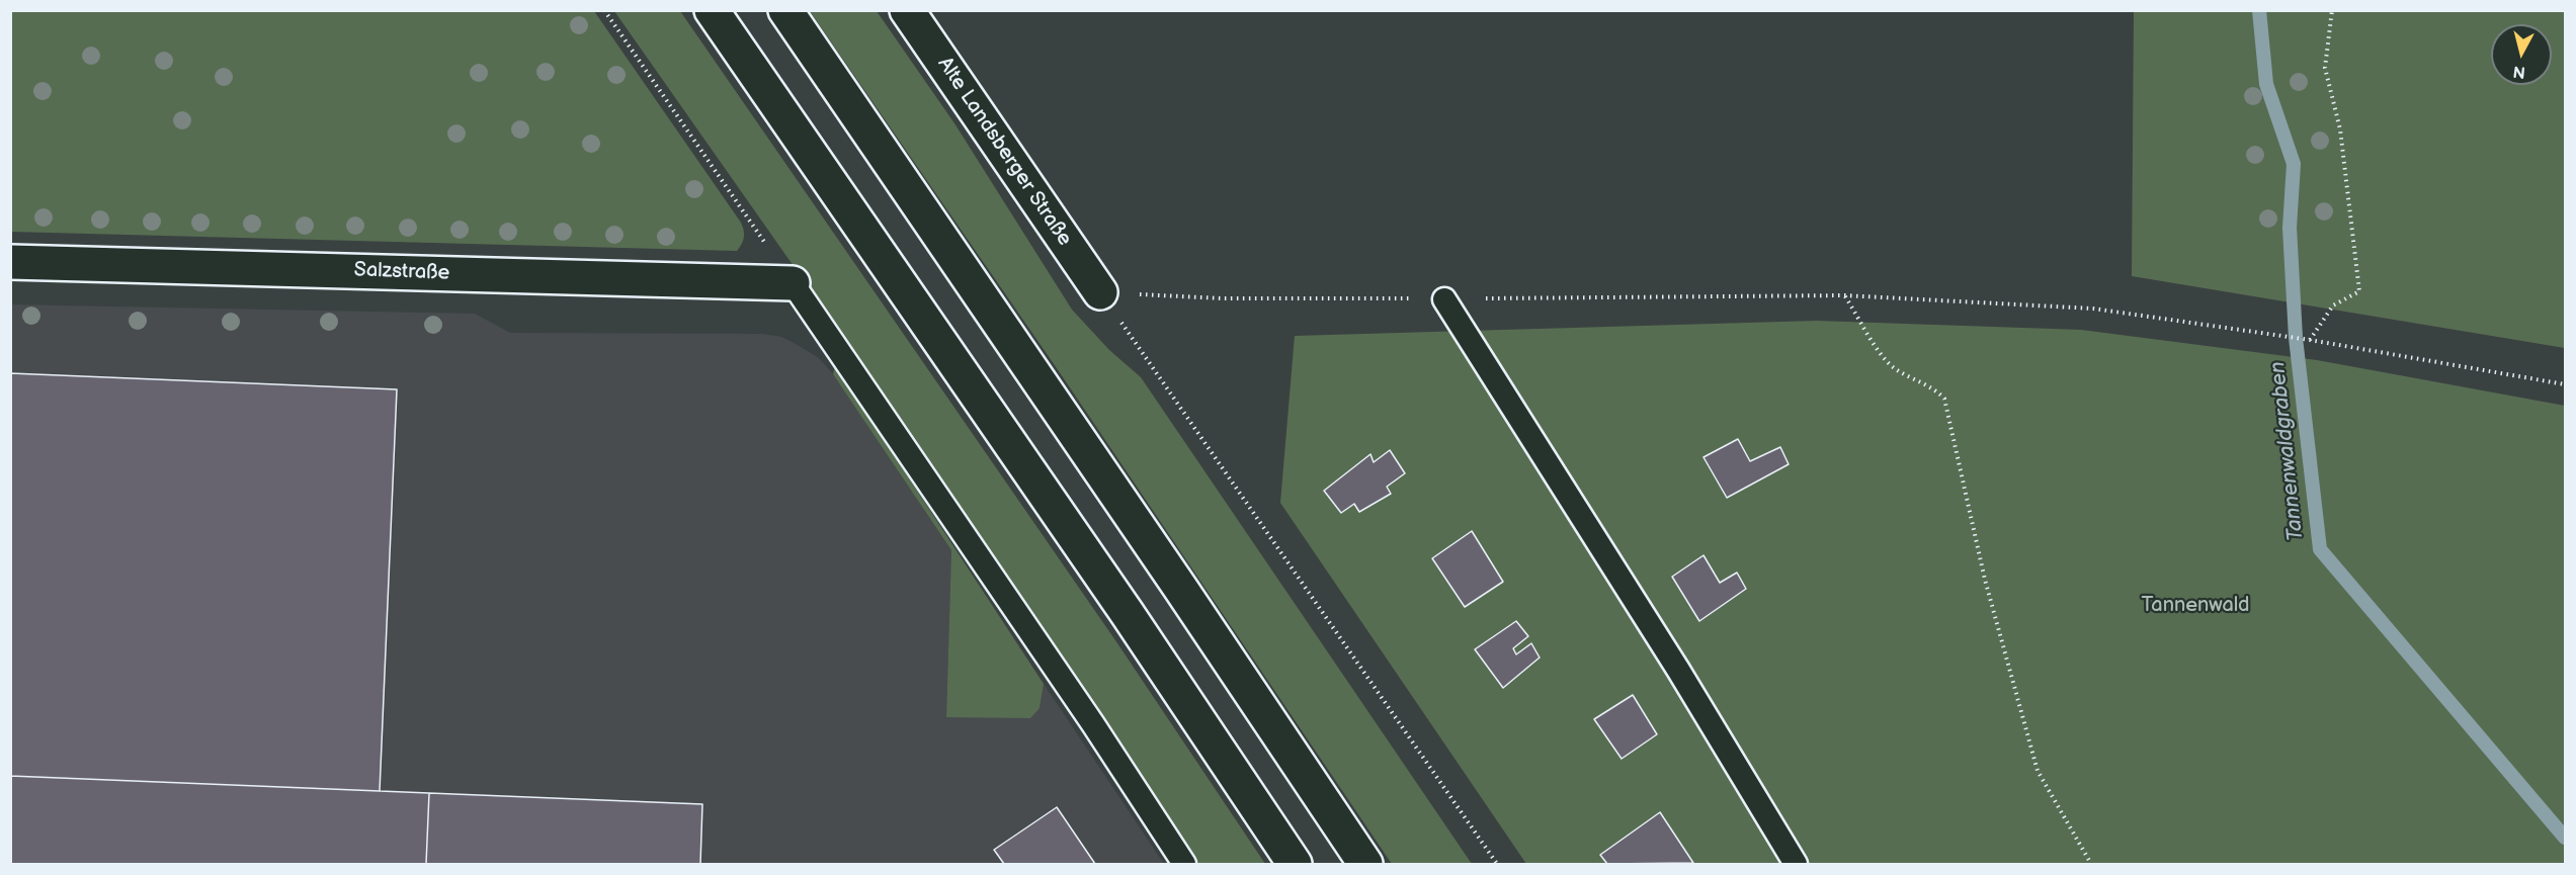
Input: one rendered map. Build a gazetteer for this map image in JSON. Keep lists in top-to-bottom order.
{
  "streets": {
    "main road": ["Alte Landsberger Straße", "Salzstraße"]
  },
  "water": ["Tannenwaldgraben"],
  "parks": ["Tannenwald"],
  "north": "bottom"
}
